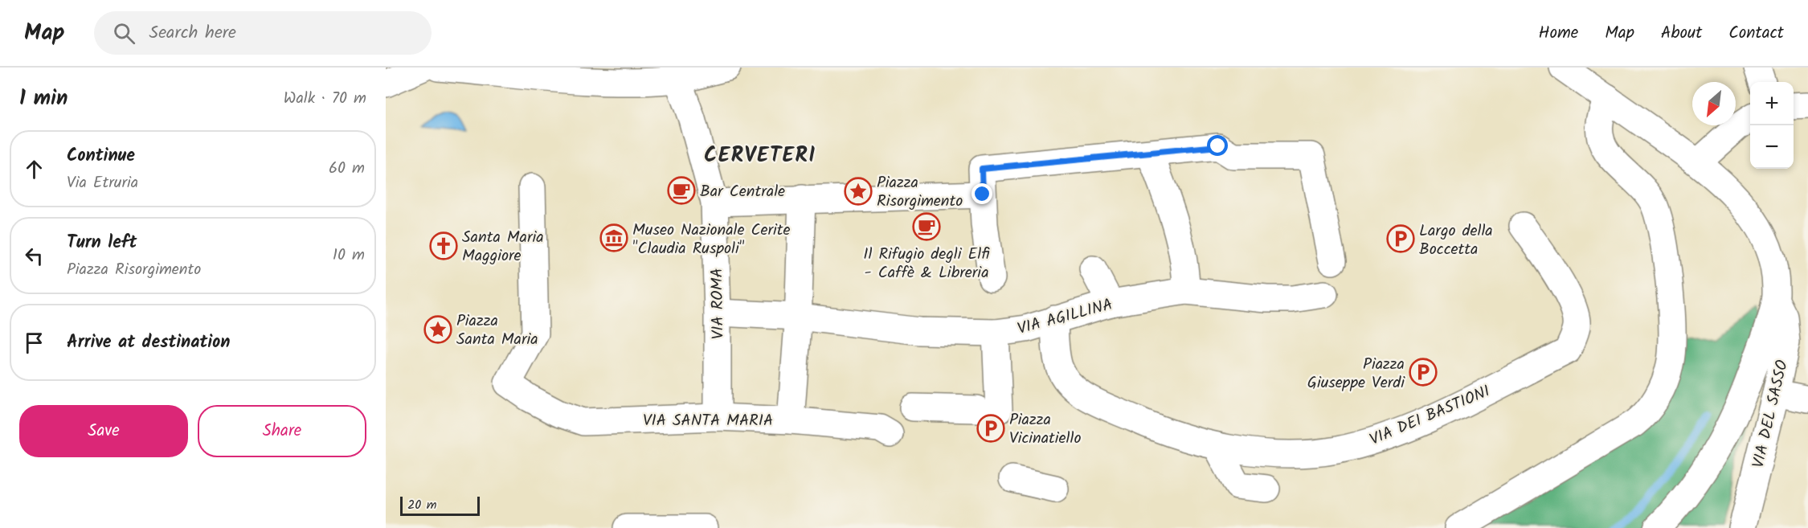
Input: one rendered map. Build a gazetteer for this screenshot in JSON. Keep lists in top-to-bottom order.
{
  "streets": {
    "street": [
      "VIA ROMA",
      "VIA AGILLINA",
      "VIA DEL SASSO",
      "VIA DEI BASTIONI",
      "VIA SANTA MARIA"
    ]
  },
  "crossings": [
    ["VIA ROMA", "VIA AGILLINA"],
    ["VIA ROMA", "VIA SANTA MARIA"],
    ["VIA AGILLINA", "VIA DEI BASTIONI"],
    ["VIA AGILLINA", "VIA SANTA MARIA"]
  ],
  "districts": ["CERVETERI"],
  "places": {
    "cafe": ["Bar Centrale", "Il Rifugio degli Elfi - Caffè & Libreria"],
    "place": ["Piazza Risorgimento", "Piazza Santa Maria"],
    "museum": ["Museo Nazionale Cerite \"Claudia Ruspoli\""],
    "parking": ["Largo della Boccetta", "Piazza Giuseppe Verdi", "Piazza Vicinatiello"],
    "church": ["Santa Maria Maggiore"]
  },
  "scale_bar": "20 m",
  "north": "bottom left",
  "page": {
    "header": "Map",
    "search": "Search here",
    "nav": [
      "Home",
      "Map",
      "About",
      "Contact"
    ],
    "heading": ["1 min", "Walk · 70 m"],
    "map_buttons": ["+", "−"],
    "list": [
      ["Continue", "Via Etruria", "60 m"],
      ["Turn left", "Piazza Risorgimento", "10 m"],
      "Arrive at destination"
    ],
    "buttons": ["Save", "Share"],
    "scale": "20 m"
  }
}
